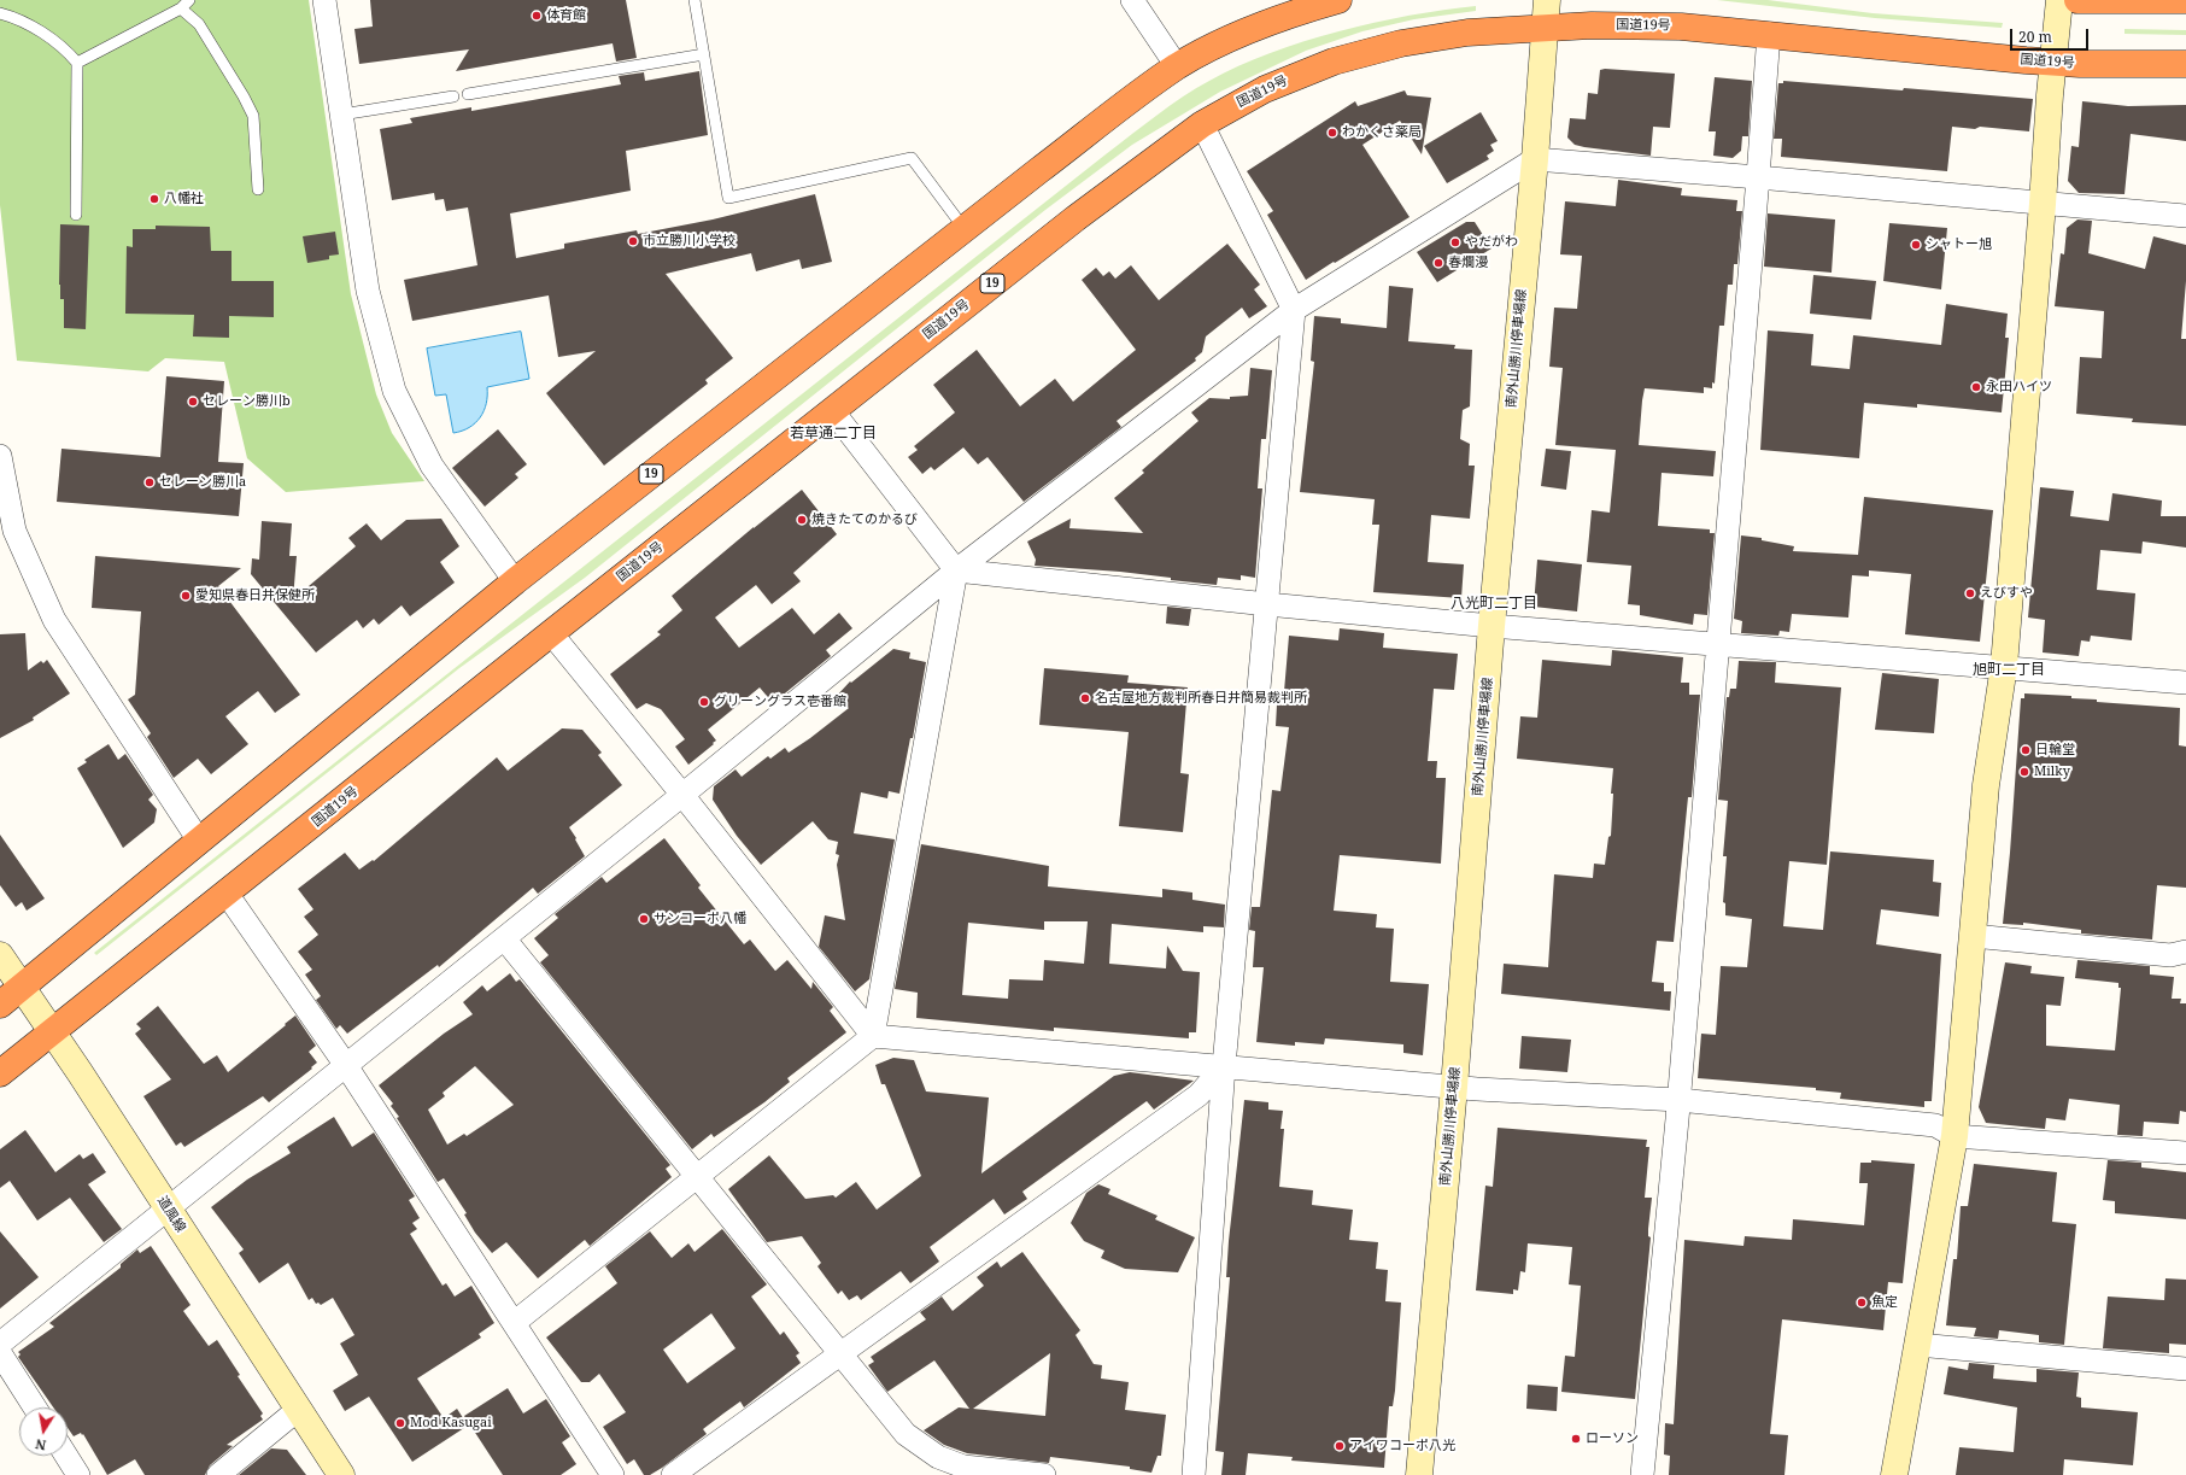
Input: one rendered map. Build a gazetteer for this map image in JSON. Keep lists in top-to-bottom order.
{
  "streets": {
    "highway": ["国道19号", "19"],
    "street": ["南外山勝川停車場線", "道風線"]
  },
  "crossings": [
    ["国道19号", "南外山勝川停車場線"],
    ["国道19号", "道風線"],
    ["19", "道風線"]
  ],
  "districts": ["若草通二丁目", "八光町二丁目", "旭町二丁目"],
  "places": [
    "体育館",
    "わかくさ薬局",
    "八幡社",
    "市立勝川小学校",
    "やだがわ",
    "シャトー旭",
    "春爛漫",
    "永田ハイツ",
    "セレーン勝川b",
    "セレーン勝川a",
    "焼きたてのかるび",
    "えびすや",
    "愛知県春日井保健所",
    "名古屋地方裁判所春日井簡易裁判所",
    "グリーングラス壱番館",
    "日輪堂",
    "Milky",
    "サンコーポ八幡",
    "魚定",
    "Mod Kasugai",
    "ローソン",
    "アイワコーポ八光"
  ],
  "scale_bar": "20 m",
  "north": "bottom"
}
